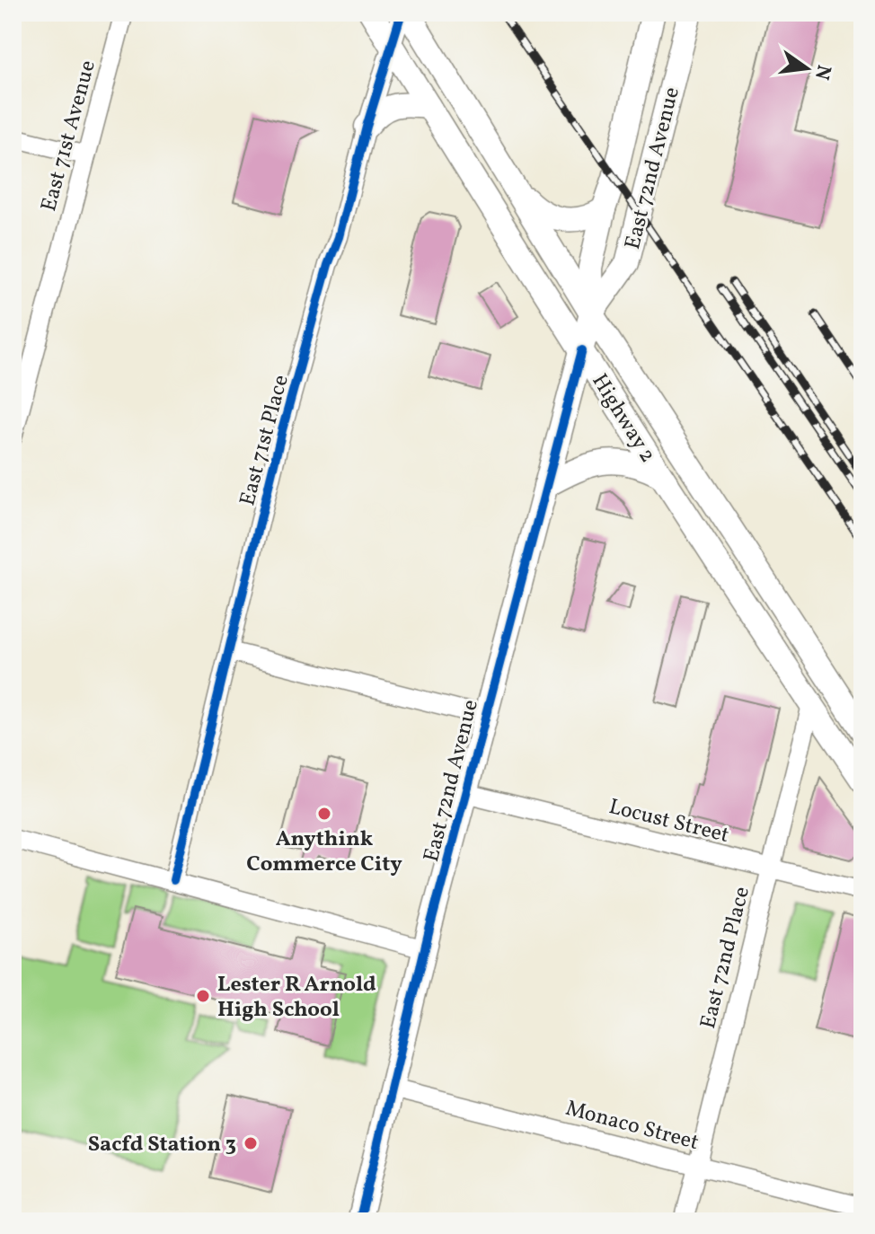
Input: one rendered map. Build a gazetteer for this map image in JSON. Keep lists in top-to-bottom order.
{
  "streets": {
    "main road": ["East 72nd Avenue", "Highway 2"],
    "street": [
      "East 71st Avenue",
      "East 71st Place",
      "Locust Street",
      "East 72nd Place",
      "Monaco Street"
    ]
  },
  "crossings": [
    ["East 72nd Avenue", "Highway 2"],
    ["East 72nd Avenue", "Locust Street"],
    ["East 72nd Avenue", "Monaco Street"],
    ["Highway 2", "East 71st Place"],
    ["Highway 2", "East 72nd Place"],
    ["Locust Street", "East 72nd Place"],
    ["East 72nd Place", "Monaco Street"]
  ],
  "places": ["Anythink Commerce City", "Lester R Arnold High School", "Sacfd Station 3"],
  "north": "right"
}
